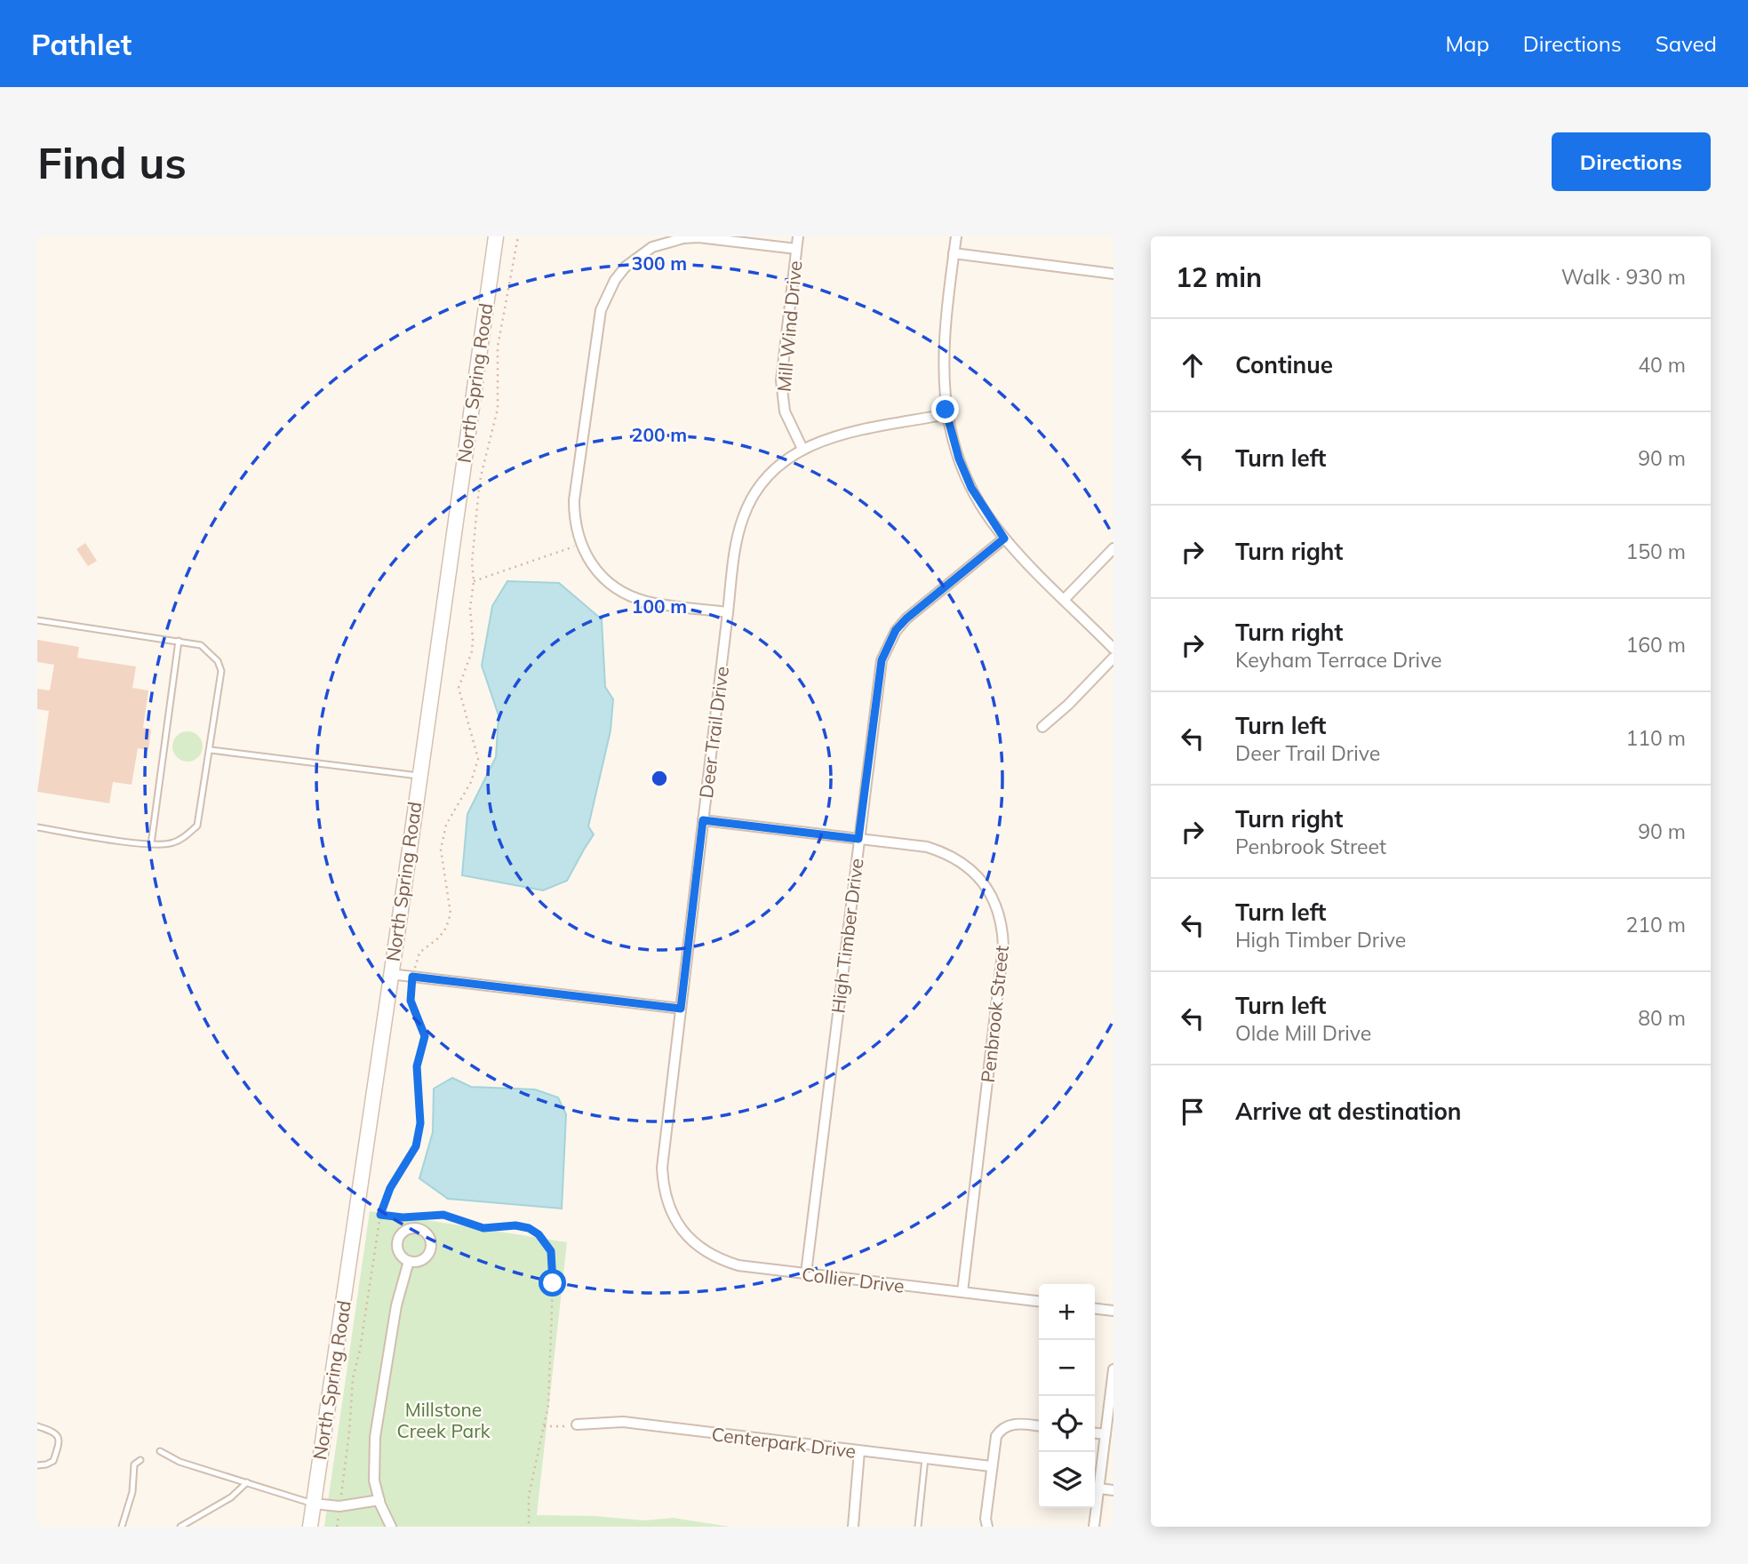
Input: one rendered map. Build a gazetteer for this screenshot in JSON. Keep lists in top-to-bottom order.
{
  "streets": {
    "main road": ["North Spring Road"],
    "street": [
      "Mill Wind Drive",
      "Deer Trail Drive",
      "High Timber Drive",
      "Penbrook Street",
      "Collier Drive",
      "Centerpark Drive"
    ]
  },
  "crossings": [
    ["Mill Wind Drive", "Deer Trail Drive"],
    ["Deer Trail Drive", "Penbrook Street"],
    ["Deer Trail Drive", "Collier Drive"],
    ["High Timber Drive", "Penbrook Street"],
    ["High Timber Drive", "Collier Drive"],
    ["Penbrook Street", "Collier Drive"]
  ],
  "parks": ["Millstone Creek Park"],
  "page": {
    "header": "Pathlet",
    "nav": ["Map", "Directions", "Saved"],
    "buttons": "Directions",
    "title": "Find us",
    "heading": ["12 min", "Walk · 930 m"],
    "list": [
      ["Continue", "40 m"],
      ["Turn left", "90 m"],
      ["Turn right", "150 m"],
      ["Turn right", "Keyham Terrace Drive", "160 m"],
      ["Turn left", "Deer Trail Drive", "110 m"],
      ["Turn right", "Penbrook Street", "90 m"],
      ["Turn left", "High Timber Drive", "210 m"],
      ["Turn left", "Olde Mill Drive", "80 m"],
      "Arrive at destination"
    ],
    "map_buttons": ["+", "−"]
  },
  "rings": ["300 m", "200 m", "100 m"]
}
